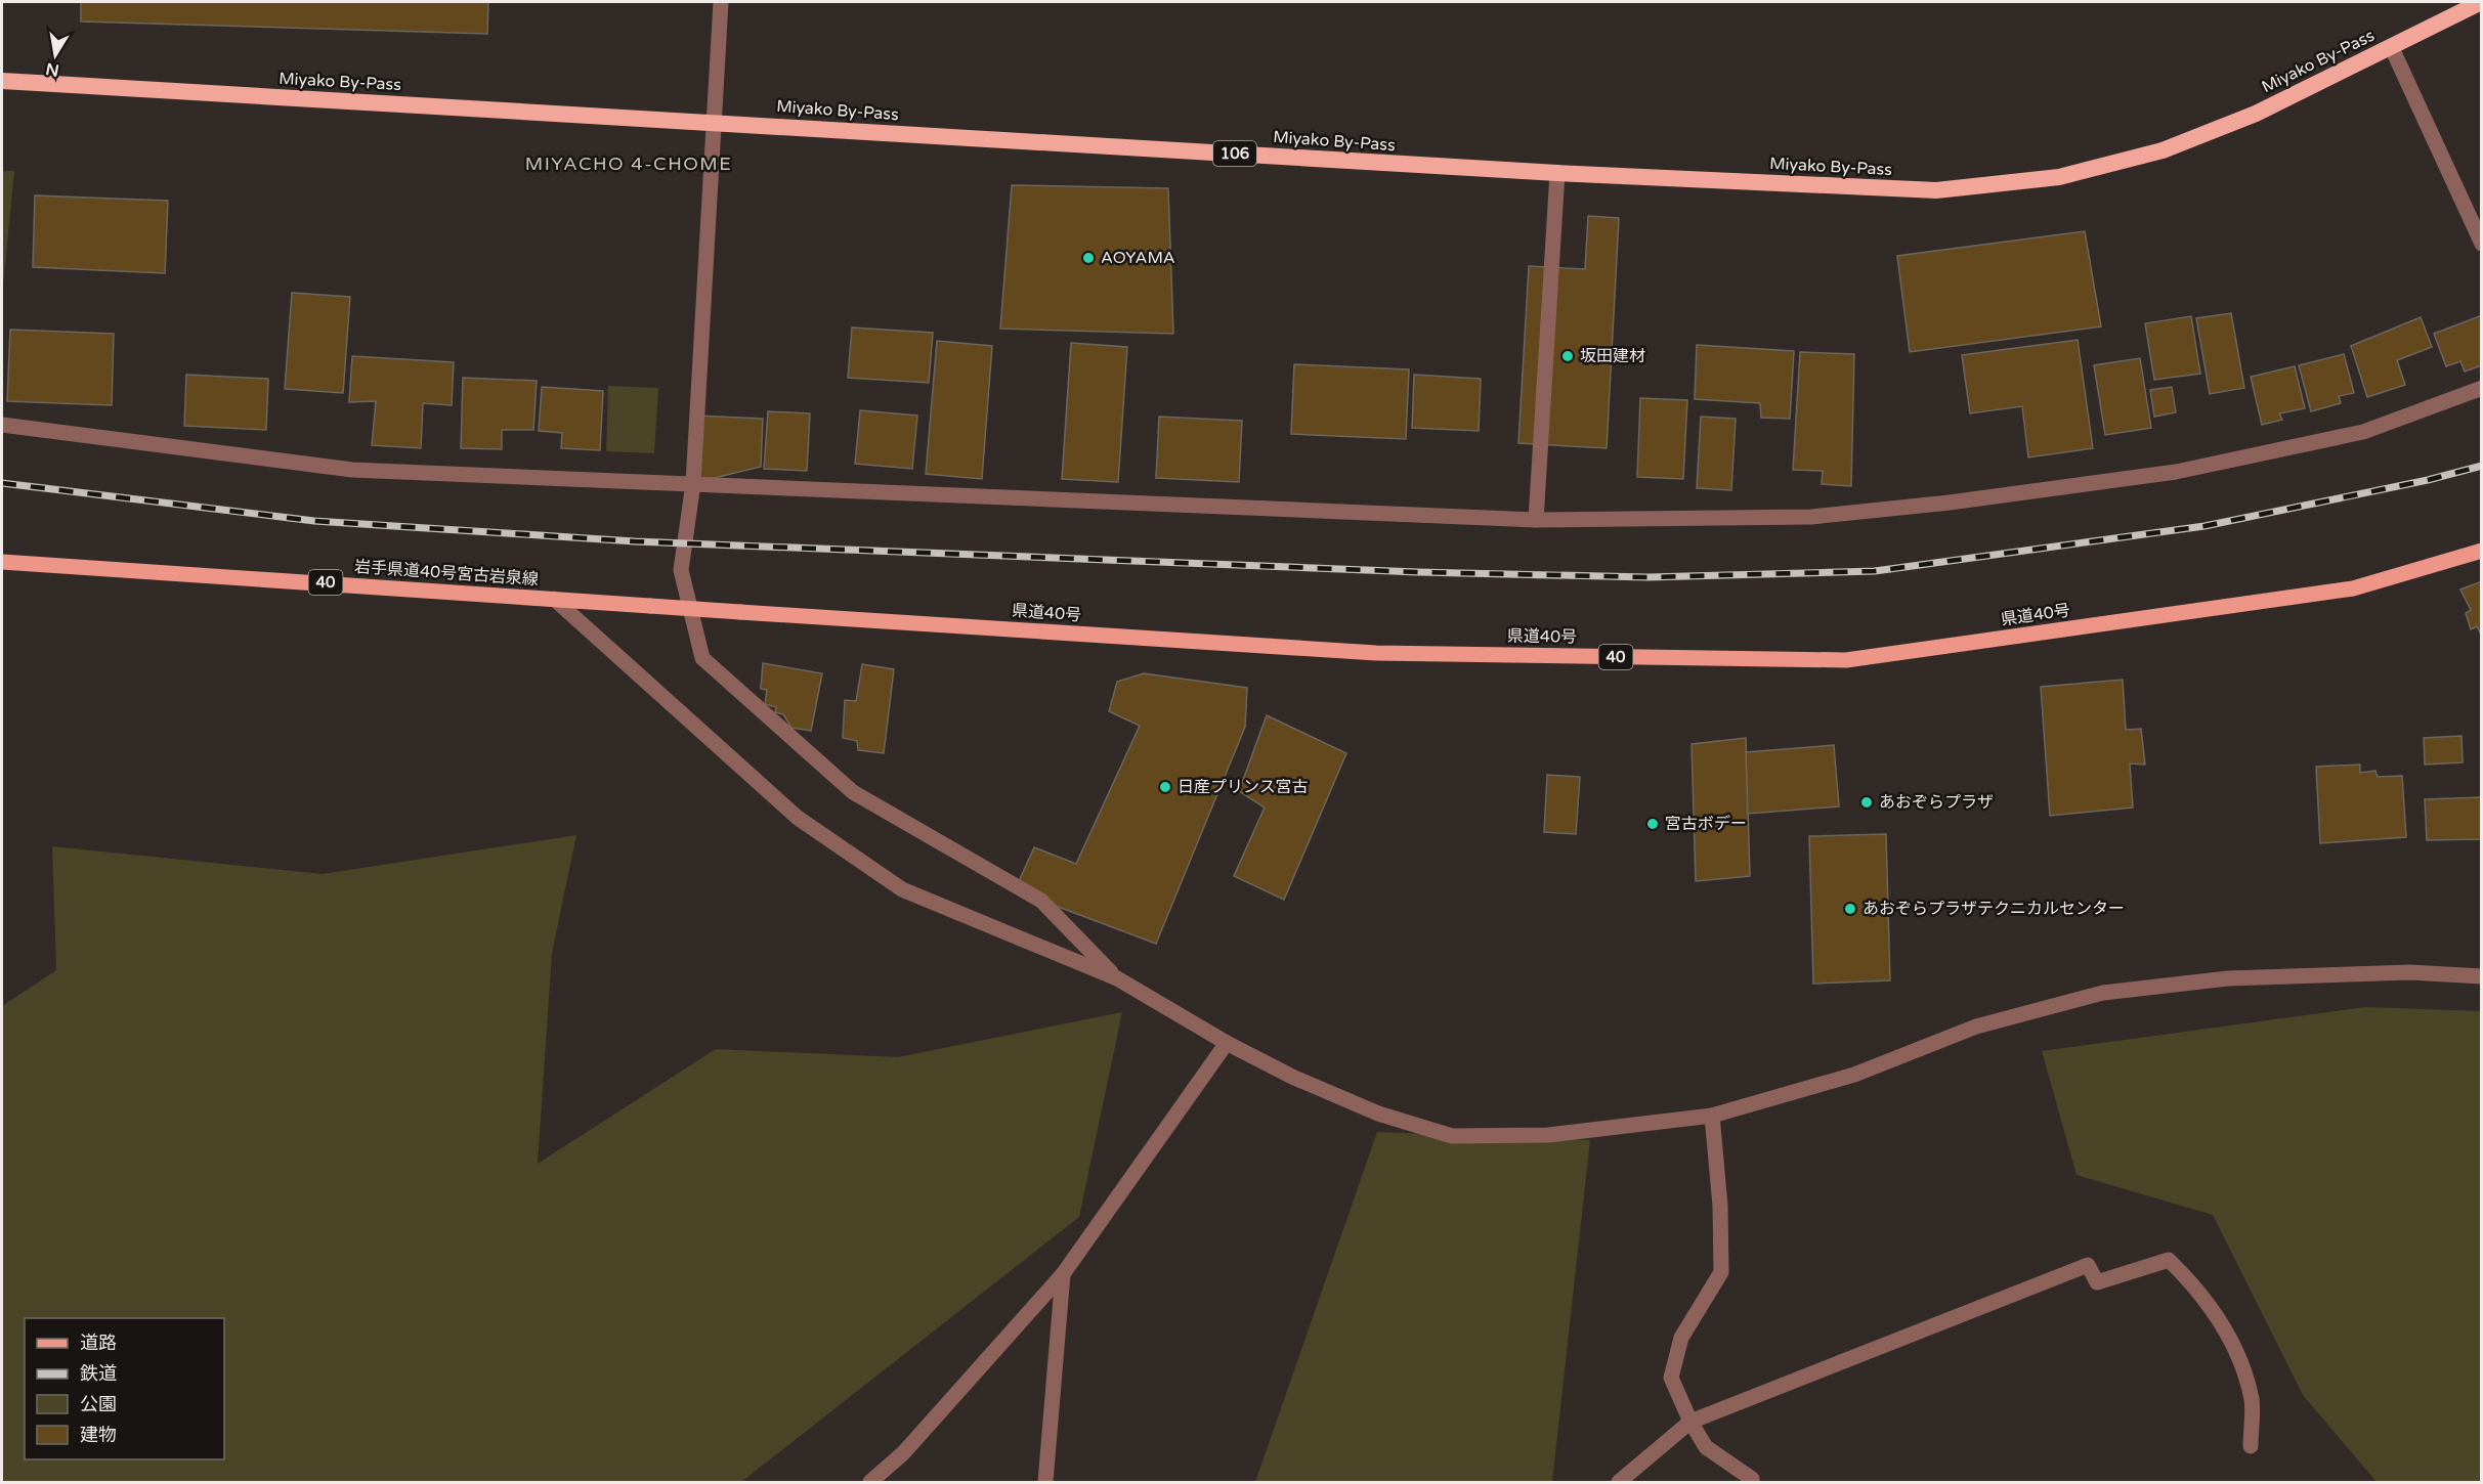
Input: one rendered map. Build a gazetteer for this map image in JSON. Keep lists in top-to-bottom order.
{
  "streets": {
    "highway": ["Miyako By-Pass", "106"],
    "main road": ["岩手県道40号宮古岩泉線", "40", "県道40号"]
  },
  "crossings": [
    ["岩手県道40号宮古岩泉線", "県道40号"]
  ],
  "districts": ["MIYACHO 4-CHOME"],
  "places": [
    "AOYAMA",
    "坂田建材",
    "日産プリンス宮古",
    "あおぞらプラザ",
    "宮古ボデー",
    "あおぞらプラザテクニカルセンター"
  ],
  "legend": [
    "道路",
    "鉄道",
    "公園",
    "建物"
  ],
  "north": "bottom"
}
